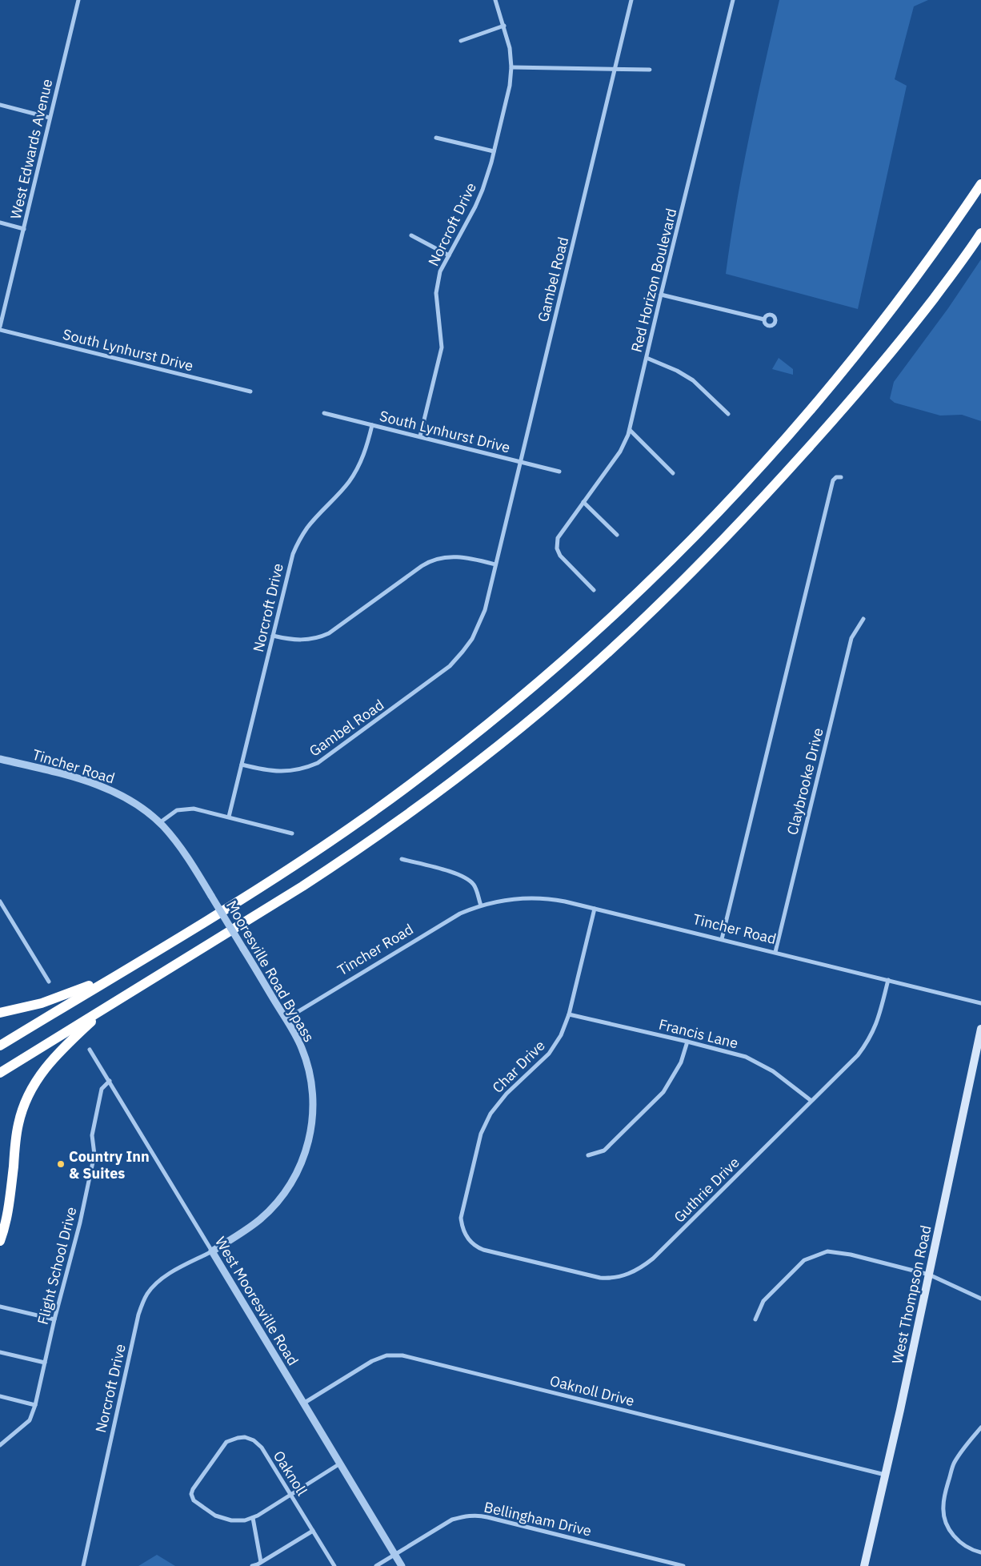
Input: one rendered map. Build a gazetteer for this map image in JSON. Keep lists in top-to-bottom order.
{
  "streets": {
    "main road": ["West Thompson Road"],
    "street": [
      "West Edwards Avenue",
      "Norcroft Drive",
      "Gambel Road",
      "Red Horizon Boulevard",
      "South Lynhurst Drive",
      "Tincher Road",
      "Claybrooke Drive",
      "Mooresville Road Bypass",
      "Francis Lane",
      "Char Drive",
      "Guthrie Drive",
      "Flight School Drive",
      "West Mooresville Road",
      "Oaknoll Drive",
      "Oaknoll",
      "Bellingham Drive"
    ]
  },
  "crossings": [
    ["West Edwards Avenue", "South Lynhurst Drive"],
    ["Norcroft Drive", "Gambel Road"],
    ["Norcroft Drive", "South Lynhurst Drive"],
    ["Norcroft Drive", "Mooresville Road Bypass"],
    ["Norcroft Drive", "West Mooresville Road"],
    ["Gambel Road", "South Lynhurst Drive"],
    ["Tincher Road", "Claybrooke Drive"],
    ["Tincher Road", "Mooresville Road Bypass"],
    ["Tincher Road", "Char Drive"],
    ["Tincher Road", "Guthrie Drive"],
    ["Mooresville Road Bypass", "West Mooresville Road"],
    ["Francis Lane", "Char Drive"],
    ["Francis Lane", "Guthrie Drive"],
    ["Char Drive", "Guthrie Drive"],
    ["Flight School Drive", "West Mooresville Road"],
    ["West Thompson Road", "Oaknoll Drive"],
    ["West Mooresville Road", "Oaknoll Drive"],
    ["West Mooresville Road", "Bellingham Drive"]
  ],
  "places": ["Country Inn & Suites"]
}
